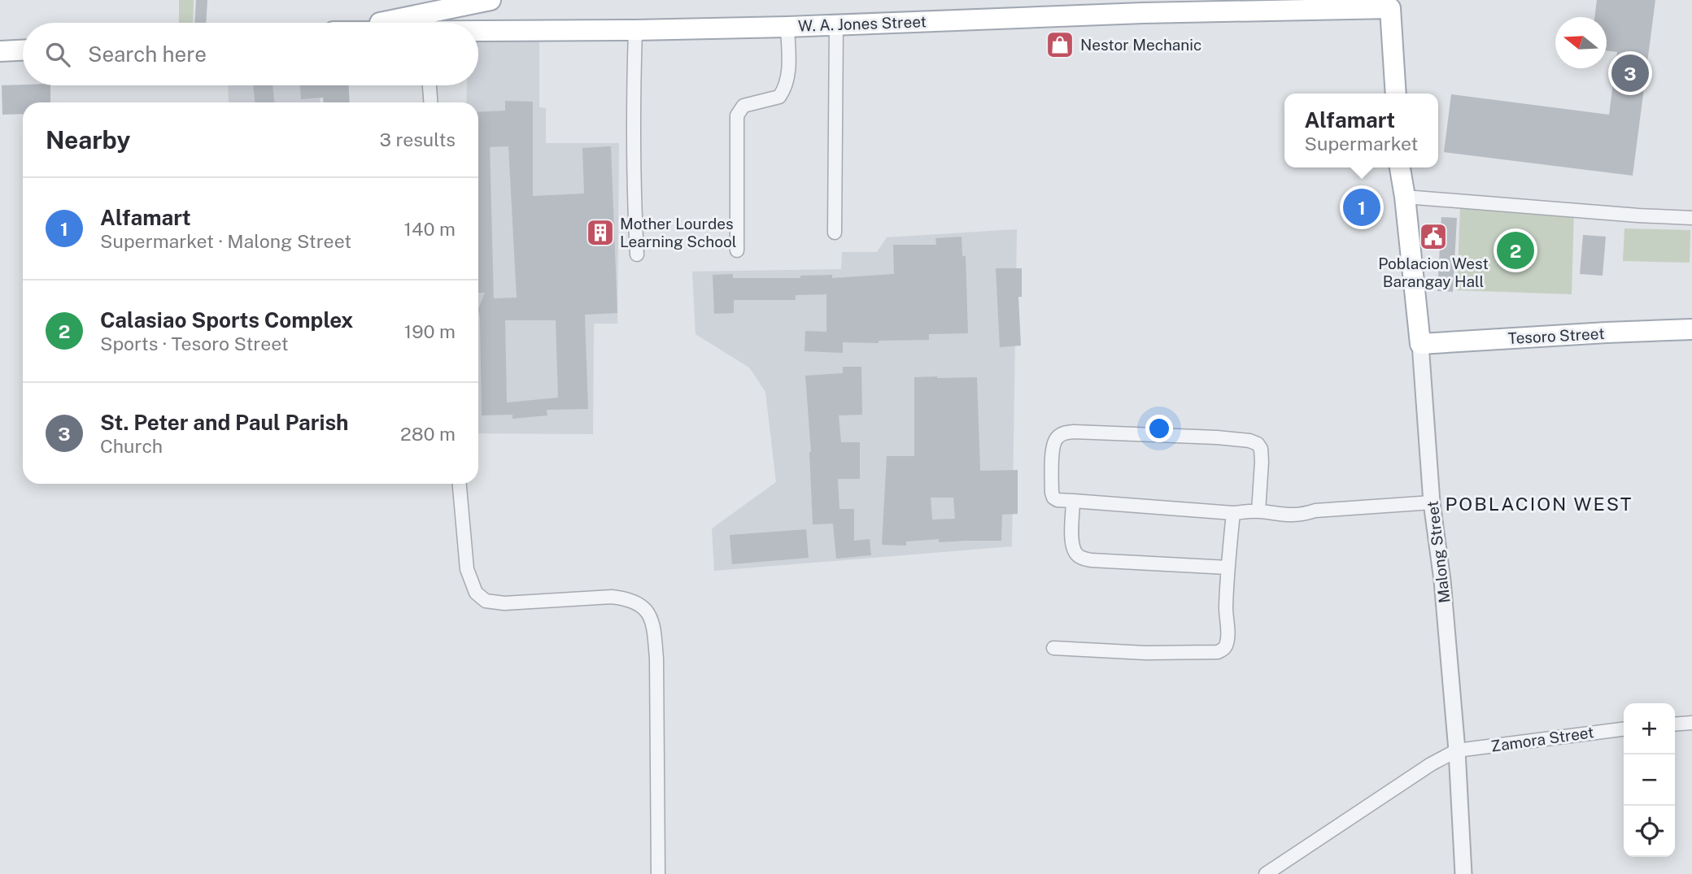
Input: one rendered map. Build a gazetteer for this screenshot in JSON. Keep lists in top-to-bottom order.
{
  "streets": {
    "main road": ["W. A. Jones Street", "Tesoro Street", "Malong Street"],
    "street": ["Zamora Street"]
  },
  "crossings": [
    ["Tesoro Street", "Malong Street"],
    ["Malong Street", "Zamora Street"]
  ],
  "districts": ["POBLACION WEST"],
  "places": {
    "shop": ["Nestor Mechanic"],
    "building": ["Mother Lourdes Learning School"],
    "public building": ["Poblacion West Barangay Hall"]
  },
  "north": "left",
  "page": {
    "search": "Search here",
    "pins": ["3", "1", "2"],
    "popup": ["Alfamart", "Supermarket"],
    "heading": ["Nearby", "3 results"],
    "list": [
      {
        "mark": "1",
        "name": "Alfamart",
        "note": "Supermarket · Malong Street",
        "value": "140 m"
      },
      {
        "mark": "2",
        "name": "Calasiao Sports Complex",
        "note": "Sports · Tesoro Street",
        "value": "190 m"
      },
      {
        "mark": "3",
        "name": "St. Peter and Paul Parish",
        "note": "Church",
        "value": "280 m"
      }
    ],
    "map_buttons": ["+", "−"]
  }
}
